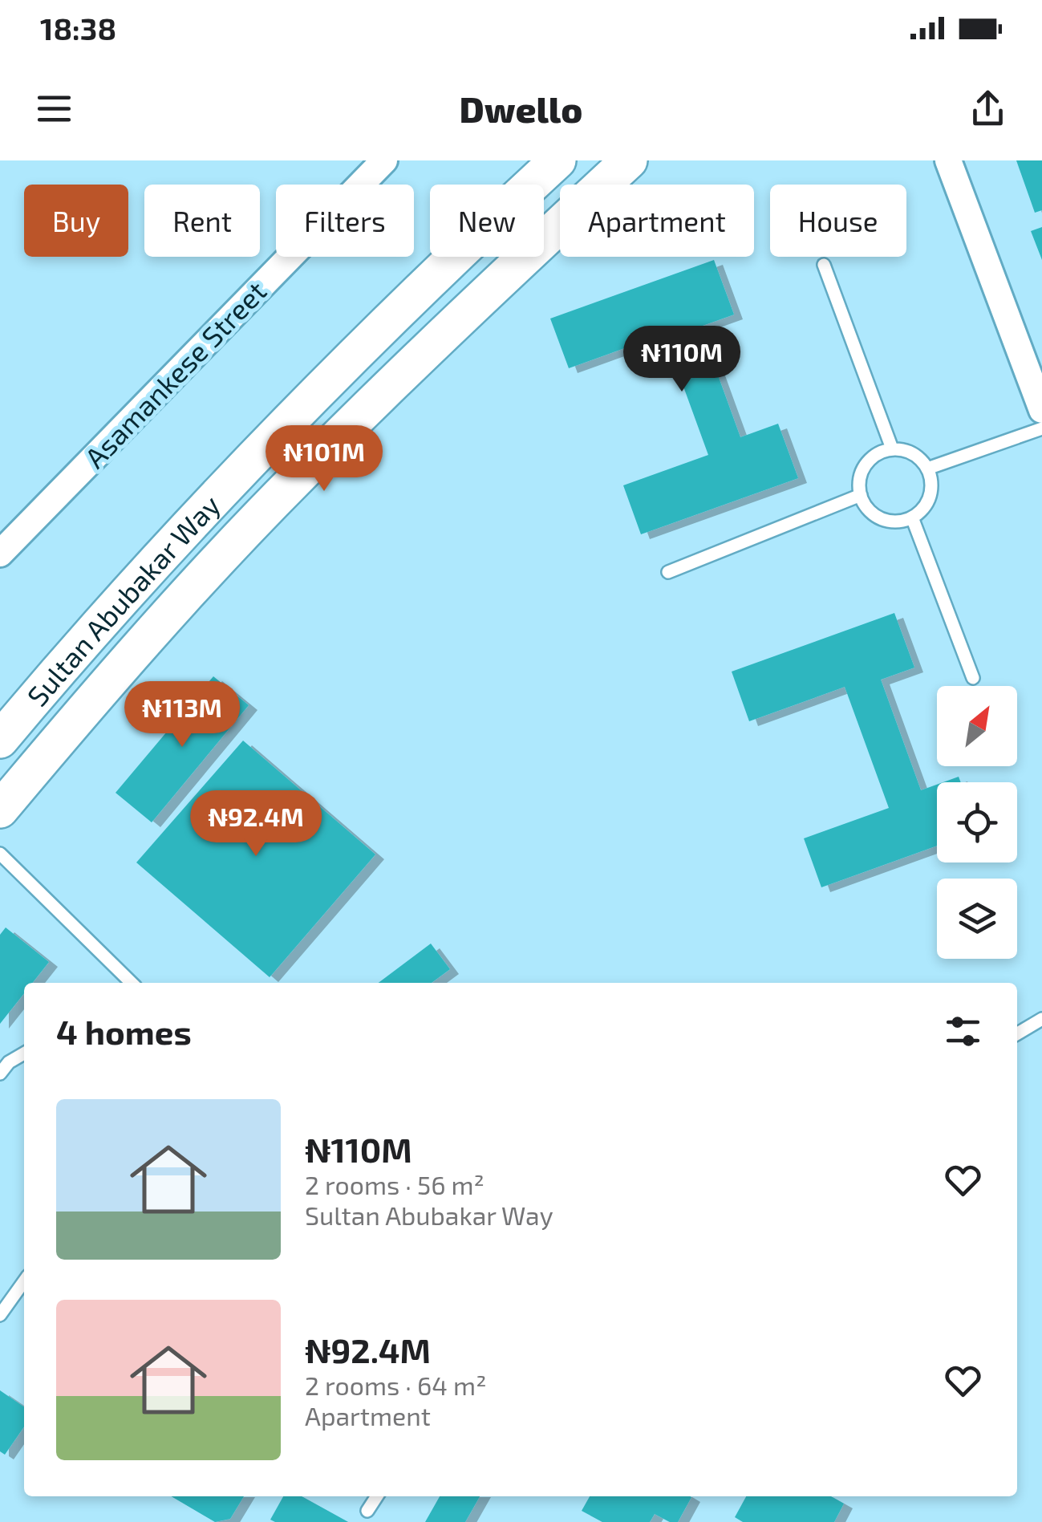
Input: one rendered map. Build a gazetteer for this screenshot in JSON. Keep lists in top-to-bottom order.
{
  "streets": {
    "main road": ["Sultan Abubakar Way"],
    "street": ["Asamankese Street"]
  },
  "north": "top right",
  "page": {
    "status": "18:38",
    "header": "Dwello",
    "chip": [
      "Buy",
      "Rent",
      "Filters",
      "New",
      "Apartment",
      "House"
    ],
    "price": [
      "₦110M",
      "₦101M",
      "₦113M",
      "₦92.4M"
    ],
    "heading": "4 homes",
    "list": [
      {
        "name": "₦110M",
        "note": "2 rooms · 56 m² · Sultan Abubakar Way"
      },
      {
        "name": "₦92.4M",
        "note": "2 rooms · 64 m² · Apartment"
      }
    ]
  }
}
